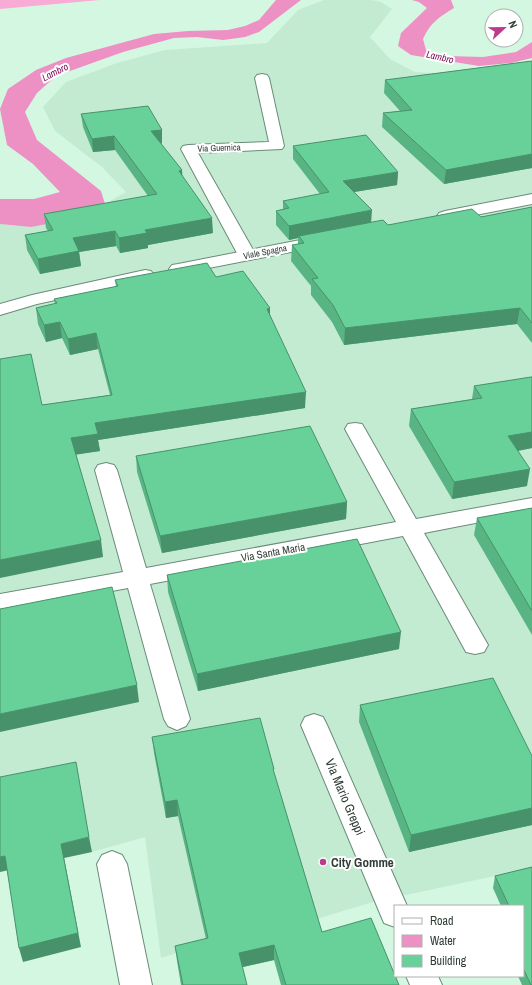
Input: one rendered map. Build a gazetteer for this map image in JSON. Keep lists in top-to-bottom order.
{
  "streets": {
    "street": [
      "Via Guernica",
      "Viale Spagna",
      "Via Santa Maria",
      "Via Mario Greppi"
    ]
  },
  "crossings": [
    ["Via Guernica", "Viale Spagna"]
  ],
  "water": ["Lambro"],
  "places": ["City Gomme"],
  "legend": ["Road", "Water", "Building"],
  "north": "right"
}
